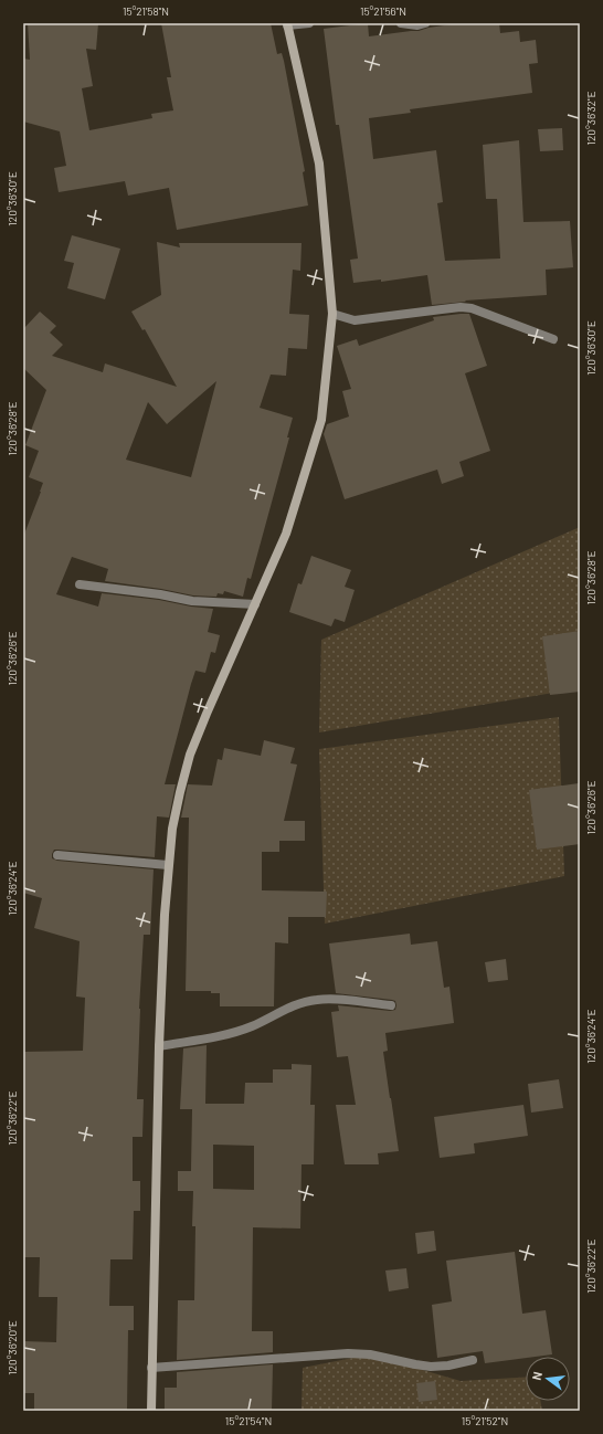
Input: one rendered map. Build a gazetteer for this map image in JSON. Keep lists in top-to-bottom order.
{
  "north": "left",
  "coordinates": [
    "15°21'58\"N",
    "15°21'56\"N",
    "120°36'32\"E",
    "120°36'30\"E",
    "120°36'28\"E",
    "120°36'26\"E",
    "120°36'24\"E",
    "120°36'22\"E",
    "120°36'20\"E",
    "15°21'54\"N",
    "15°21'52\"N"
  ]
}
